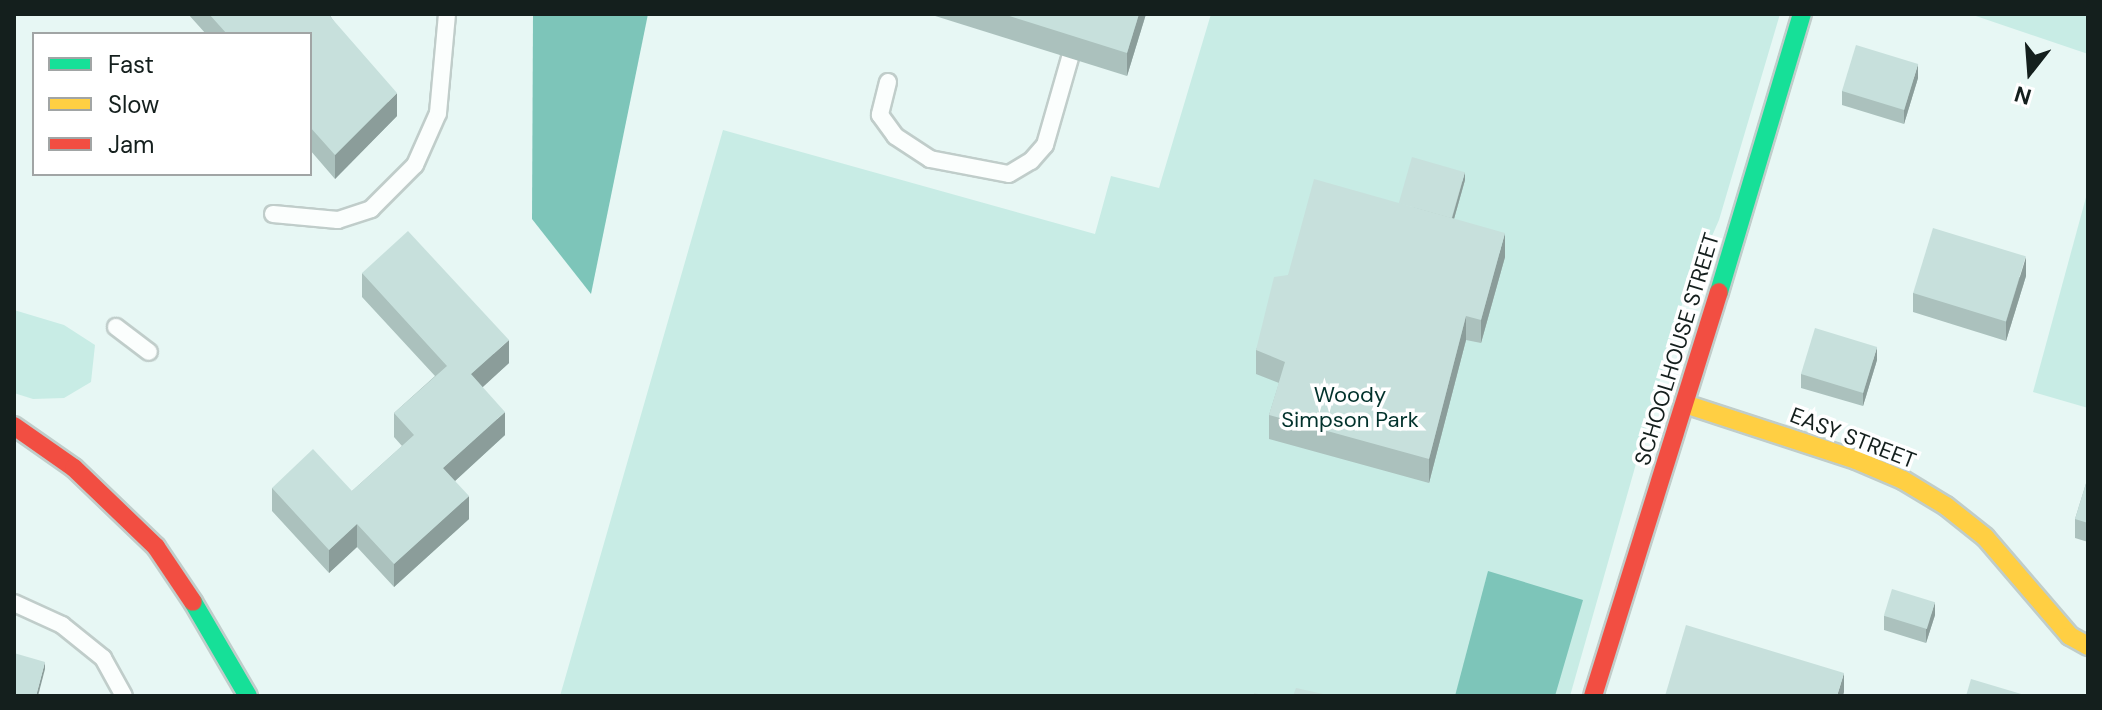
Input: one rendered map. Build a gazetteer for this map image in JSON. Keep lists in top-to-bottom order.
{
  "streets": {
    "street": ["SCHOOLHOUSE STREET", "EASY STREET"]
  },
  "crossings": [
    ["SCHOOLHOUSE STREET", "EASY STREET"]
  ],
  "parks": ["Woody Simpson Park"],
  "legend": ["Fast", "Slow", "Jam"],
  "north": "bottom"
}
